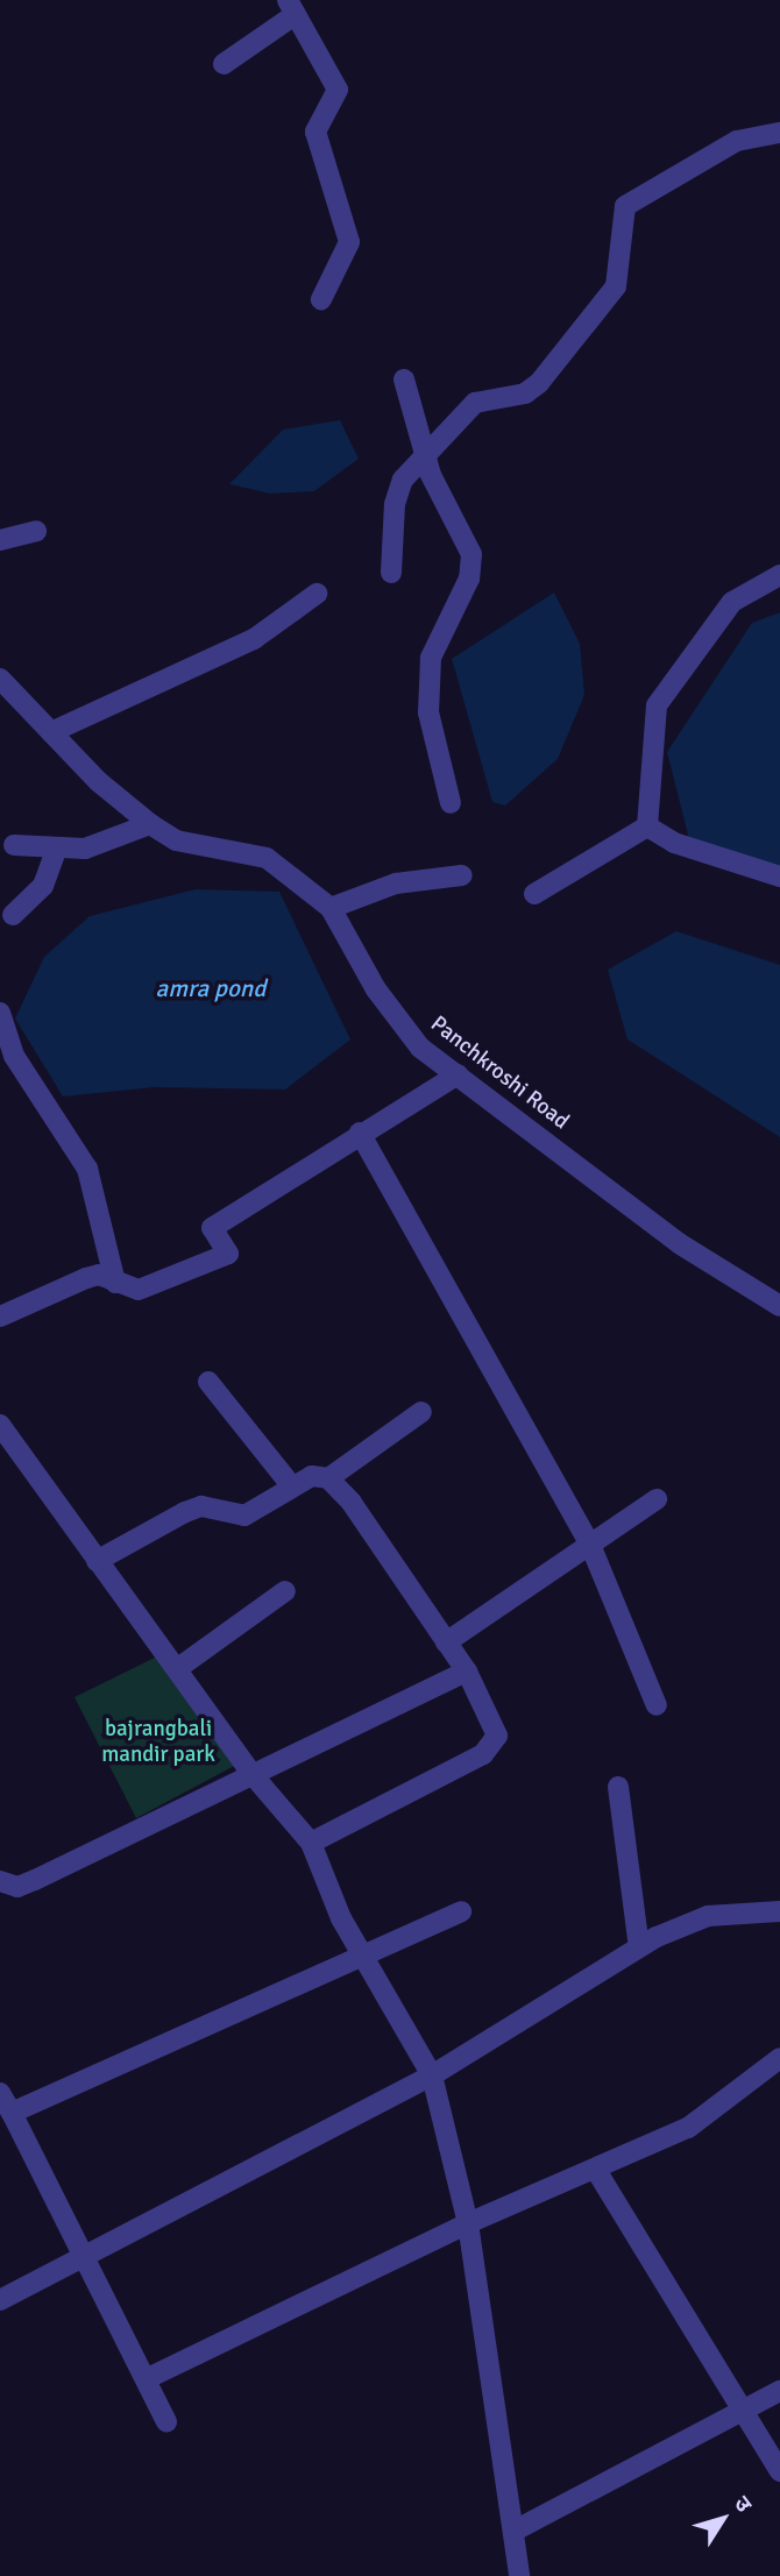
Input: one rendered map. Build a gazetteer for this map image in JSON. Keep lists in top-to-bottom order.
{
  "streets": {
    "street": ["Panchkroshi Road"]
  },
  "water": ["amra pond"],
  "parks": ["bajrangbali mandir park"],
  "north": "top right"
}
